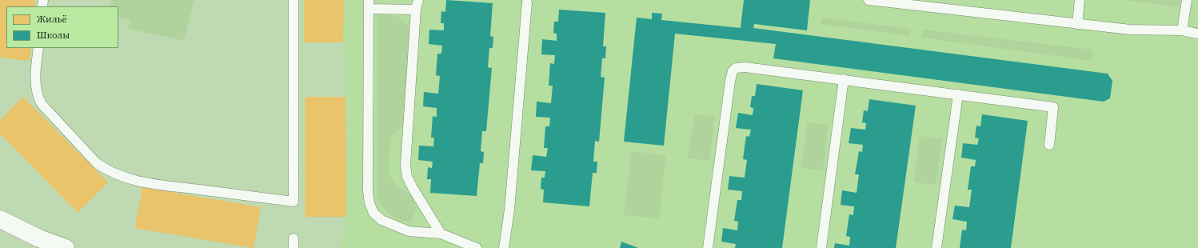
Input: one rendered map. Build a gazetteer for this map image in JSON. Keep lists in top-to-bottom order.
{
  "legend": ["Жильё", "Школы"]
}
